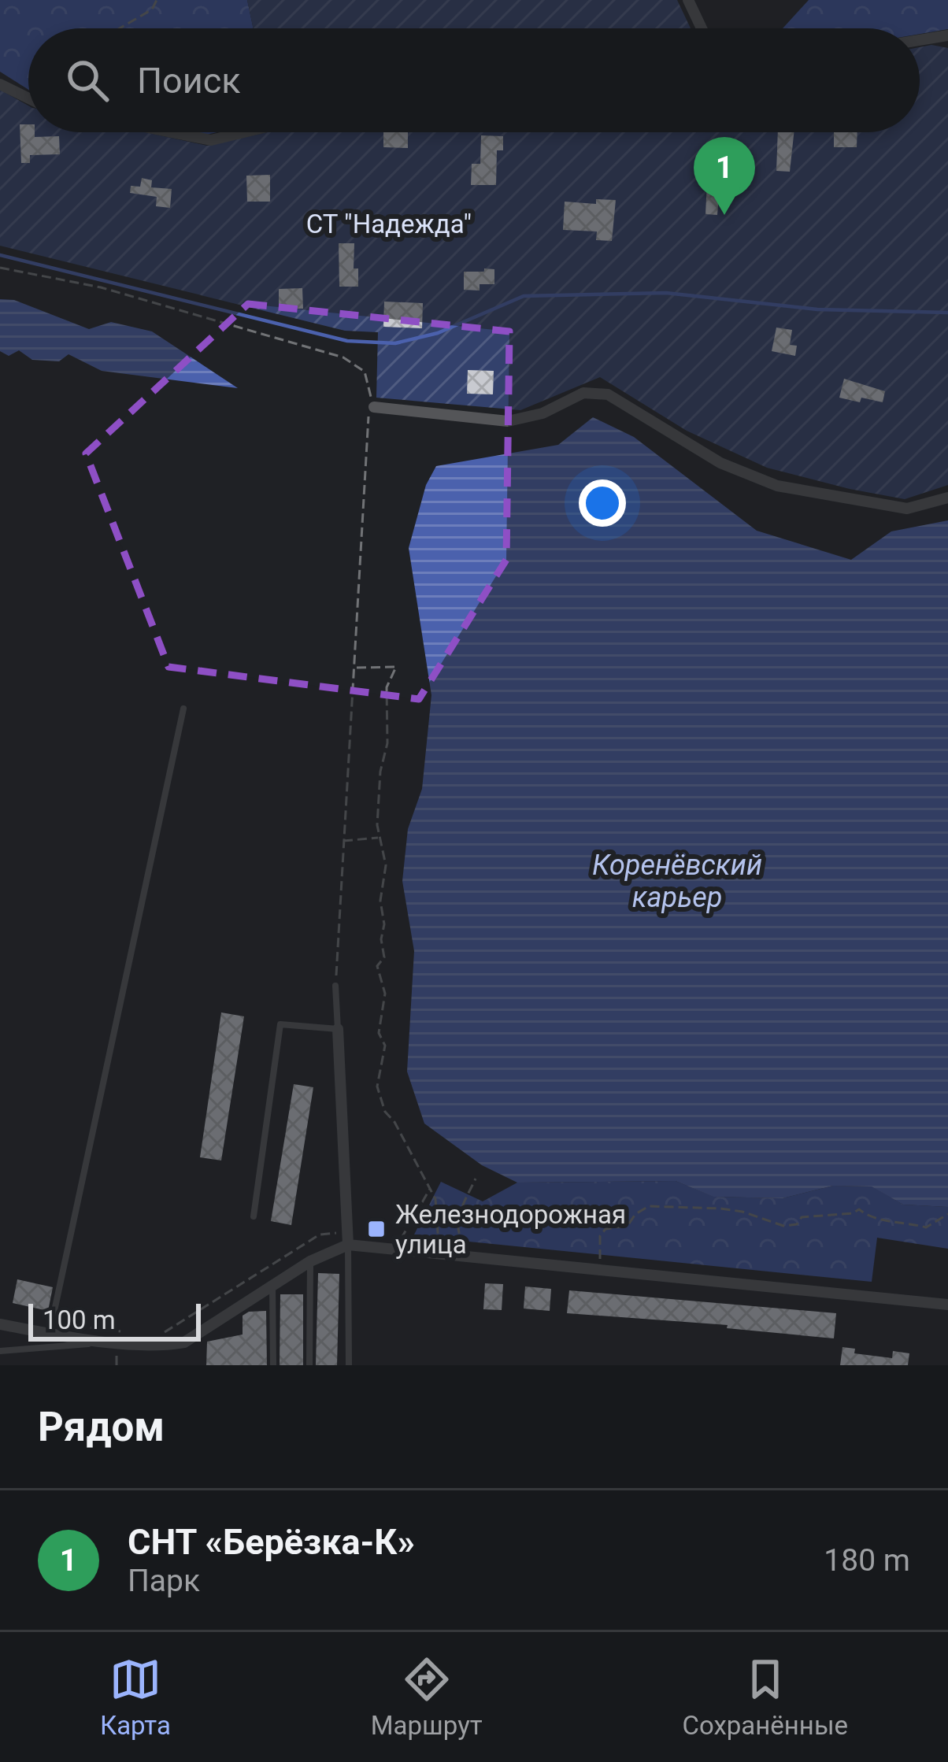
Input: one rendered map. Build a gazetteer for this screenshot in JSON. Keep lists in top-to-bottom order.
{
  "water": ["Коренёвский карьер"],
  "parks": ["СТ \"Надежда\""],
  "places": {
    "transit": ["Железнодорожная улица"]
  },
  "scale_bar": "100 m",
  "page": {
    "search": "Поиск",
    "pins": "1",
    "scale": "100 m",
    "heading": "Рядом",
    "list": [
      {
        "mark": "1",
        "name": "СНТ «Берёзка-К»",
        "note": "Парк",
        "value": "180 m"
      }
    ],
    "nav": ["Карта", "Маршрут", "Сохранённые"]
  }
}
